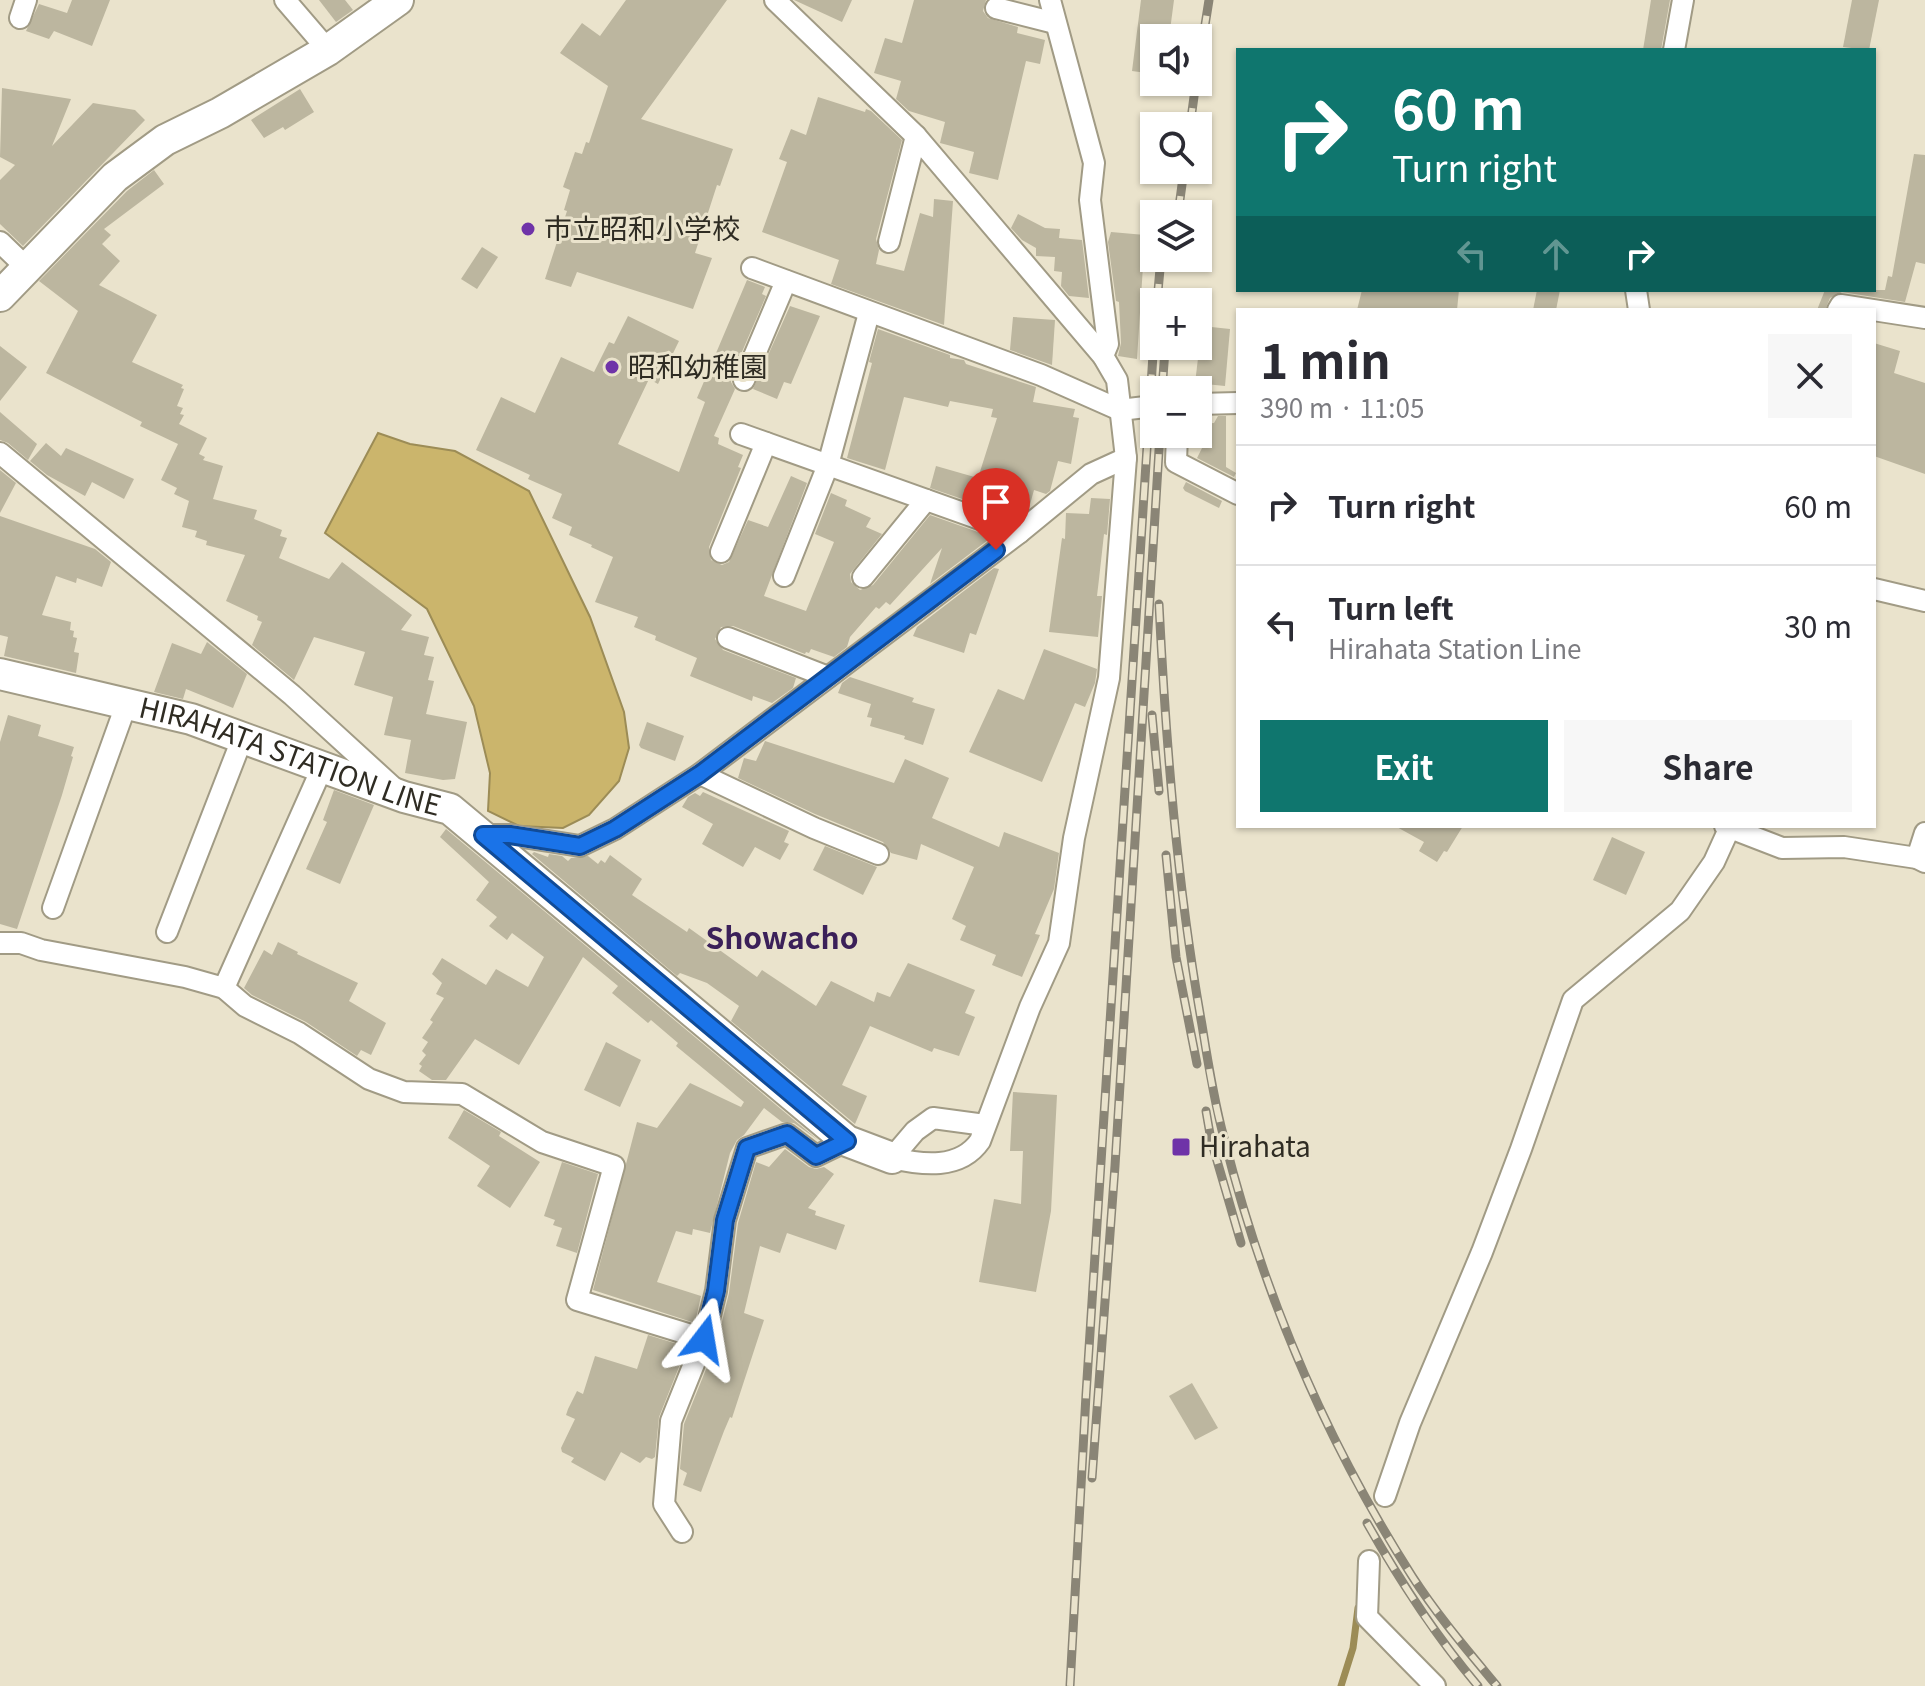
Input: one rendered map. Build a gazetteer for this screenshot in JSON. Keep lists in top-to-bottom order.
{
  "streets": {
    "main road": ["HIRAHATA STATION LINE"]
  },
  "districts": ["Showacho"],
  "places": {
    "other": ["市立昭和小学校", "昭和幼稚園"],
    "transit": ["Hirahata"]
  },
  "page": {
    "map_buttons": ["+", "−"],
    "turn": ["60 m", "Turn right"],
    "heading": ["1 min", "390 m · 11:05"],
    "list": [
      {
        "name": "Turn right",
        "value": "60 m"
      },
      {
        "name": "Turn left",
        "note": "Hirahata Station Line",
        "value": "30 m"
      }
    ],
    "buttons": ["Exit", "Share"]
  }
}
